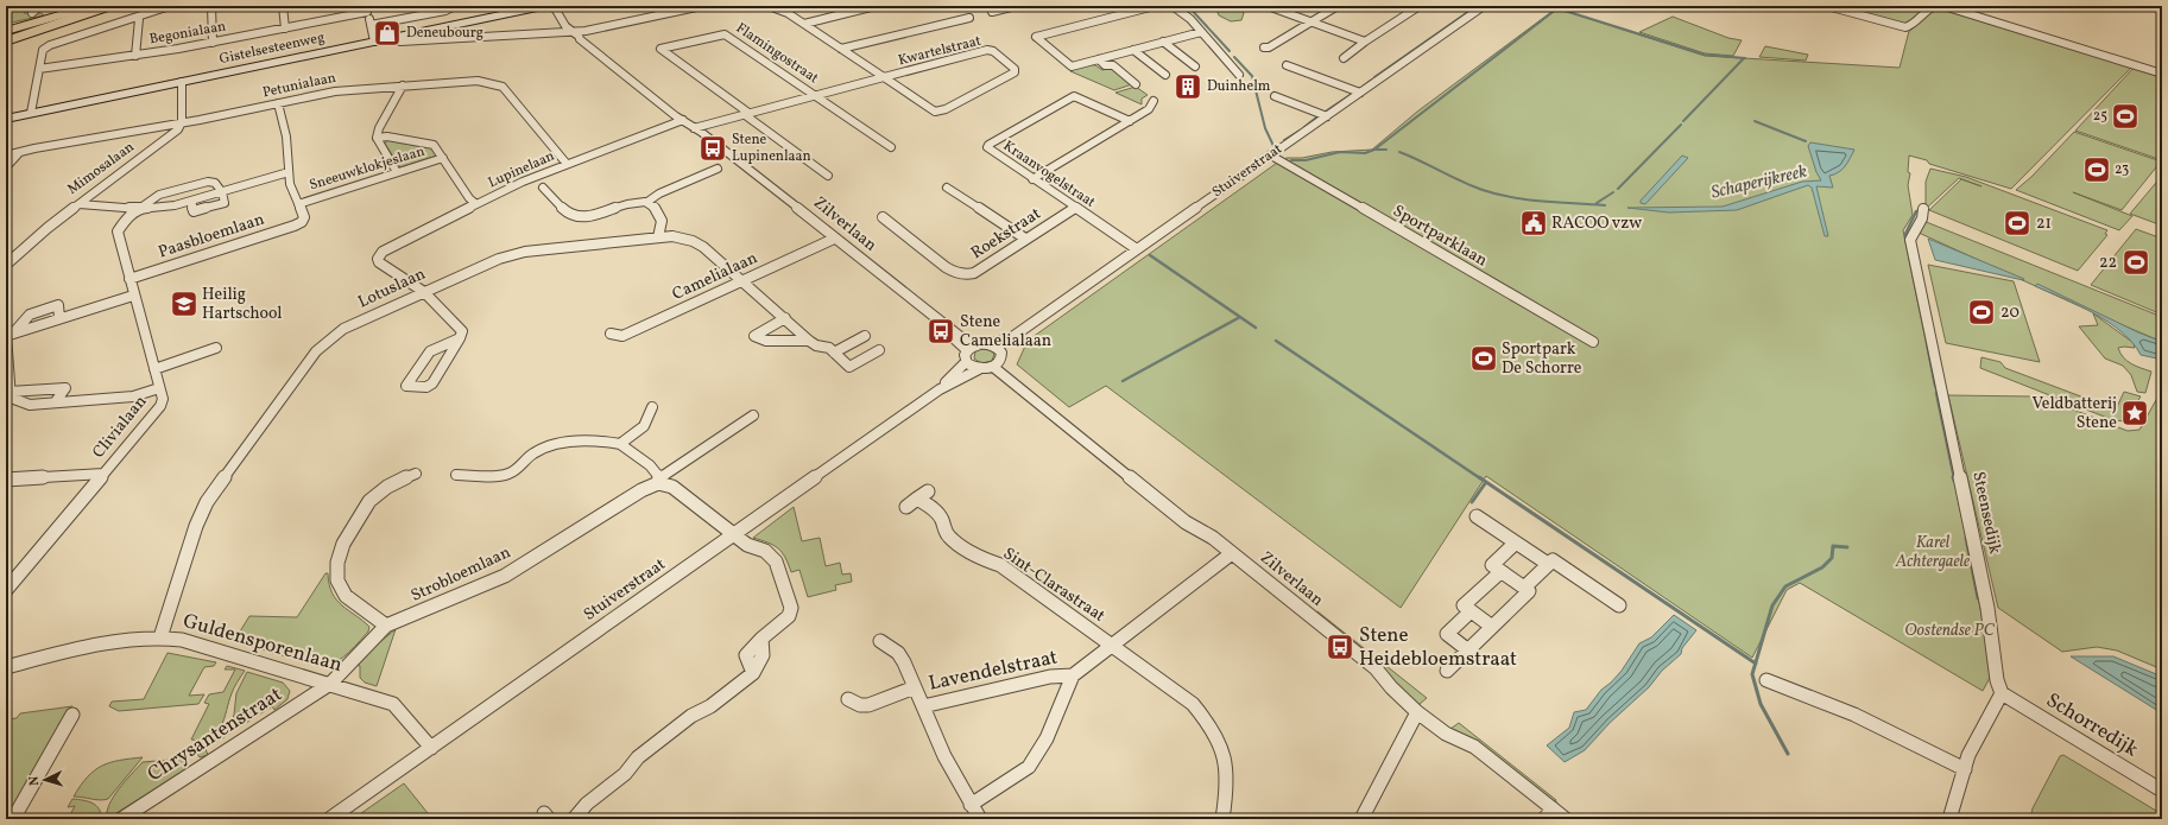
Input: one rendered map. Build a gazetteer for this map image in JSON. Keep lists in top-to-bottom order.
{
  "streets": {
    "main road": ["Gistelsesteenweg"],
    "street": [
      "Begonialaan",
      "Kwartelstraat",
      "Flamingostraat",
      "Petunialaan",
      "Mimosalaan",
      "Sneeuwklokjeslaan",
      "Lupinelaan",
      "Stuiverstraat",
      "Kraanvogelstraat",
      "Zilverlaan",
      "Roekstraat",
      "Paasbloemlaan",
      "Sportparklaan",
      "Camelialaan",
      "Lotuslaan",
      "Clivialaan",
      "Steensedijk",
      "Strobloemlaan",
      "Sint-Clarastraat",
      "Guldensporenlaan",
      "Lavendelstraat",
      "Schorredijk",
      "Chrysantenstraat"
    ]
  },
  "crossings": [
    ["Kwartelstraat", "Flamingostraat"],
    ["Kwartelstraat", "Zilverlaan"],
    ["Petunialaan", "Mimosalaan"],
    ["Petunialaan", "Lupinelaan"],
    ["Sneeuwklokjeslaan", "Paasbloemlaan"],
    ["Lupinelaan", "Zilverlaan"],
    ["Lupinelaan", "Lotuslaan"],
    ["Stuiverstraat", "Kraanvogelstraat"],
    ["Stuiverstraat", "Zilverlaan"],
    ["Stuiverstraat", "Sportparklaan"],
    ["Stuiverstraat", "Guldensporenlaan"],
    ["Kraanvogelstraat", "Roekstraat"],
    ["Zilverlaan", "Camelialaan"],
    ["Zilverlaan", "Lavendelstraat"],
    ["Paasbloemlaan", "Clivialaan"],
    ["Camelialaan", "Lotuslaan"],
    ["Lotuslaan", "Guldensporenlaan"],
    ["Steensedijk", "Schorredijk"],
    ["Strobloemlaan", "Guldensporenlaan"],
    ["Strobloemlaan", "Chrysantenstraat"],
    ["Sint-Clarastraat", "Lavendelstraat"],
    ["Guldensporenlaan", "Chrysantenstraat"]
  ],
  "water": ["Schaperijkreek"],
  "parks": ["Karel Achtergaele", "Oostendse PC"],
  "places": {
    "shop": ["Deneubourg"],
    "building": ["Duinhelm"],
    "sports": [
      "25",
      "23",
      "21",
      "22",
      "20",
      "Sportpark De Schorre"
    ],
    "bus stop": ["Stene Lupinenlaan", "Stene Camelialaan", "Stene Heidebloemstraat"],
    "public building": ["RACOO vzw"],
    "school or university": ["Heilig Hartschool"],
    "place": ["Veldbatterij Stene"]
  },
  "north": "left"
}
